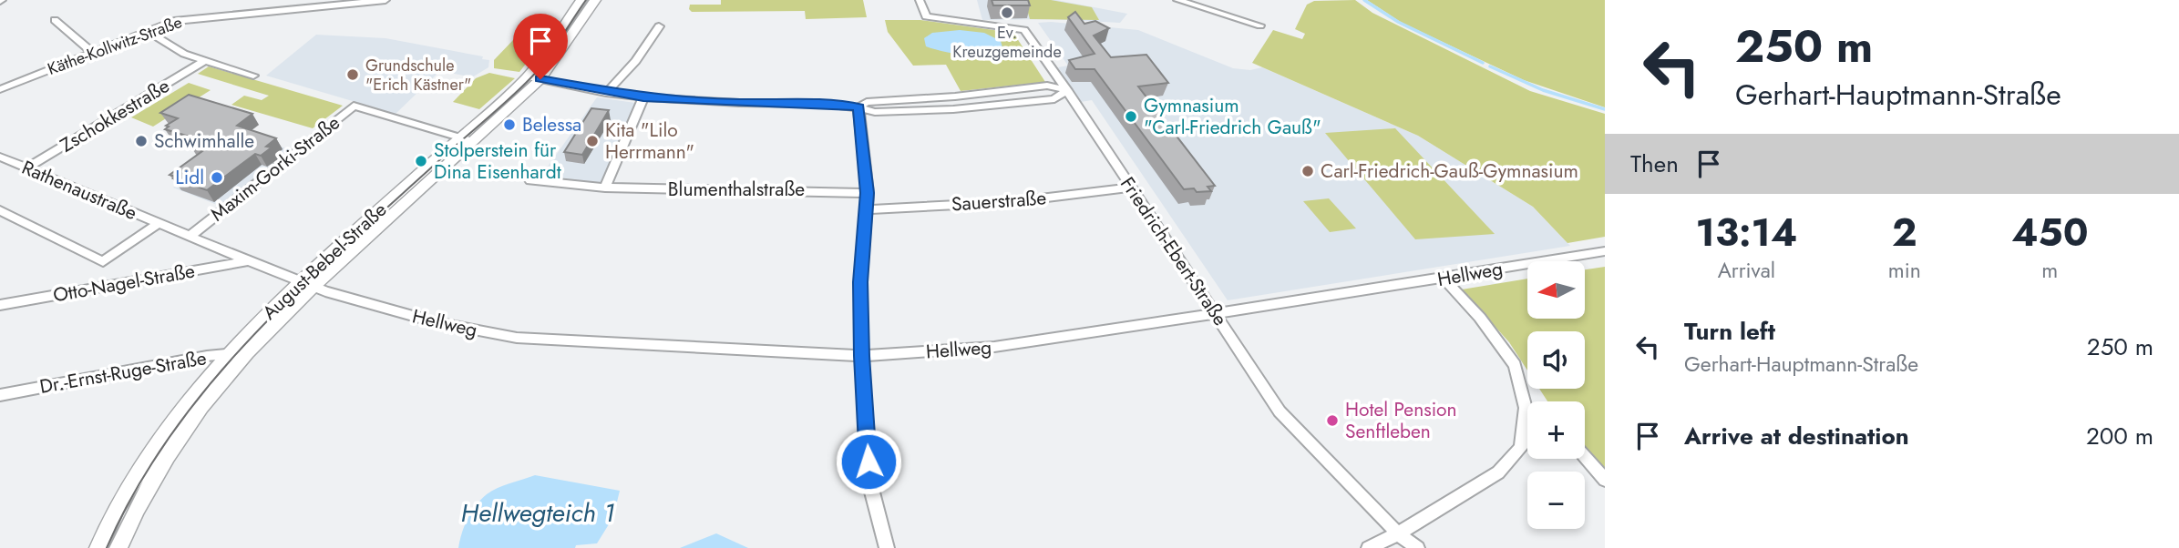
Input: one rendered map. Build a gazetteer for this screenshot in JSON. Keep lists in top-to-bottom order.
{
  "streets": {
    "street": [
      "Käthe-Kollwitz-Straße",
      "Zschokkestraße",
      "Maxim-Gorki-Straße",
      "Blumenthalstraße",
      "Rathenaustraße",
      "Sauerstraße",
      "Friedrich-Ebert-Straße",
      "August-Bebel-Straße",
      "Hellweg",
      "Otto-Nagel-Straße",
      "Dr.-Ernst-Ruge-Straße"
    ]
  },
  "crossings": [
    ["Zschokkestraße", "Rathenaustraße"],
    ["Maxim-Gorki-Straße", "Rathenaustraße"],
    ["Maxim-Gorki-Straße", "August-Bebel-Straße"],
    ["Rathenaustraße", "August-Bebel-Straße"],
    ["Rathenaustraße", "Hellweg"],
    ["Rathenaustraße", "Otto-Nagel-Straße"],
    ["Sauerstraße", "Friedrich-Ebert-Straße"],
    ["Friedrich-Ebert-Straße", "Hellweg"],
    ["August-Bebel-Straße", "Hellweg"],
    ["August-Bebel-Straße", "Dr.-Ernst-Ruge-Straße"]
  ],
  "water": ["Hellwegteich 1"],
  "places": [
    "Ev. Kreuzgemeinde",
    "Grundschule \"Erich Kästner\"",
    "Gymnasium \"Carl-Friedrich Gauß\"",
    "Belessa",
    "Schwimhalle",
    "Kita \"Lilo Herrmann\"",
    "Stolperstein für Dina Eisenhardt",
    "Carl-Friedrich-Gauß-Gymnasium",
    "Lidl",
    "Hotel Pension Senftleben"
  ],
  "north": "left",
  "page": {
    "turn": ["250 m", "Gerhart-Hauptmann-Straße"],
    "then": "Then",
    "eta": [
      "13:14",
      "Arrival",
      "2",
      "min",
      "450",
      "m"
    ],
    "map_buttons": ["+", "−"],
    "list": [
      {
        "name": "Turn left",
        "note": "Gerhart-Hauptmann-Straße",
        "value": "250 m"
      },
      {
        "name": "Arrive at destination",
        "value": "200 m"
      }
    ]
  }
}
